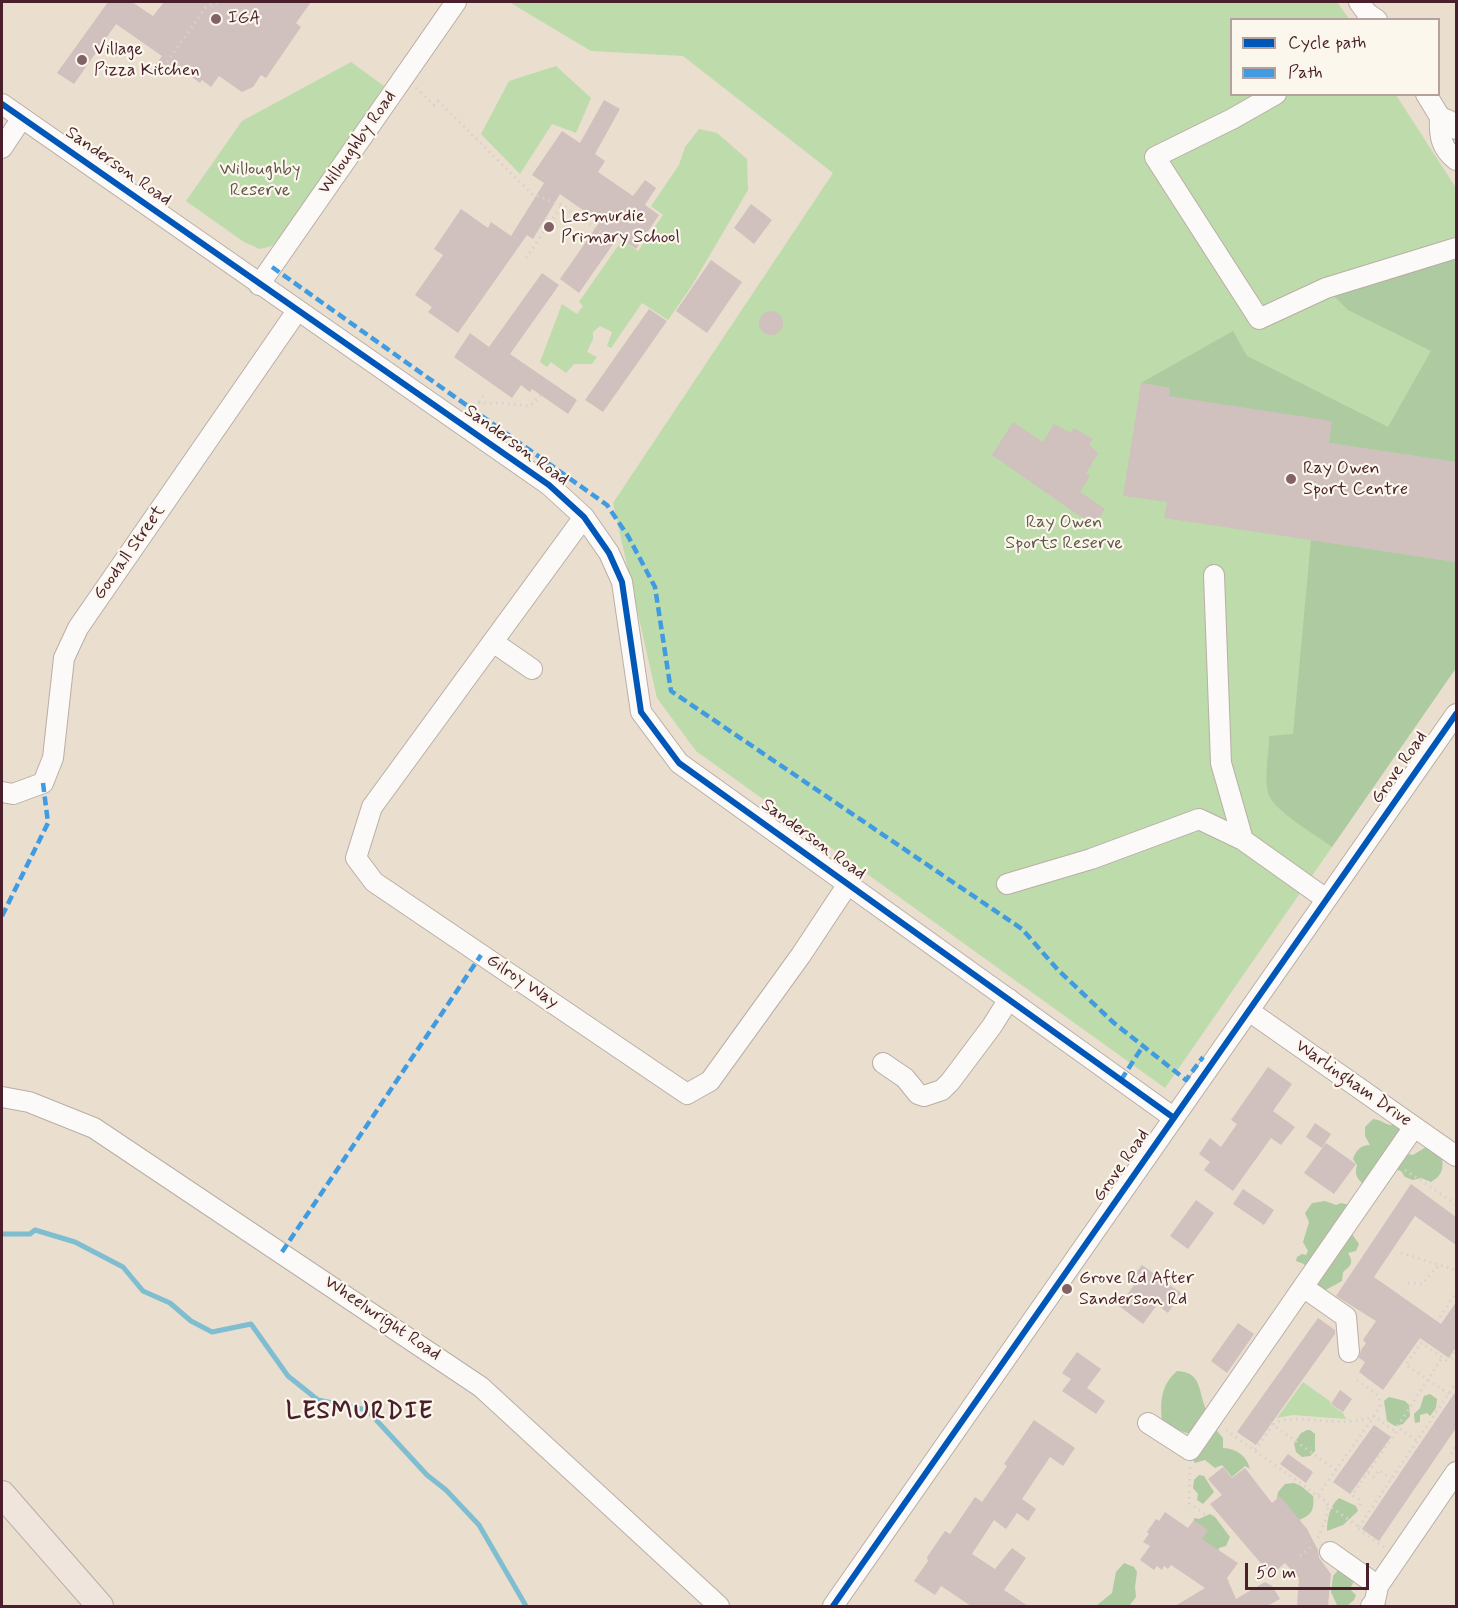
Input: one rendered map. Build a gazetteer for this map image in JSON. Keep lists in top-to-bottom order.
{
  "streets": {
    "street": [
      "Willoughby Road",
      "Sanderson Road",
      "Goodall Street",
      "Grove Road",
      "Gilroy Way",
      "Warlingham Drive",
      "Wheelwright Road"
    ]
  },
  "crossings": [
    ["Willoughby Road", "Sanderson Road"],
    ["Sanderson Road", "Goodall Street"],
    ["Sanderson Road", "Grove Road"],
    ["Sanderson Road", "Gilroy Way"],
    ["Grove Road", "Warlingham Drive"]
  ],
  "districts": ["LESMURDIE"],
  "parks": ["Willoughby Reserve", "Ray Owen Sports Reserve"],
  "places": [
    "IGA",
    "Village Pizza Kitchen",
    "Lesmurdie Primary School",
    "Ray Owen Sport Centre",
    "Grove Rd After Sanderson Rd"
  ],
  "legend": ["Cycle path", "Path"],
  "scale_bar": "50 m"
}
